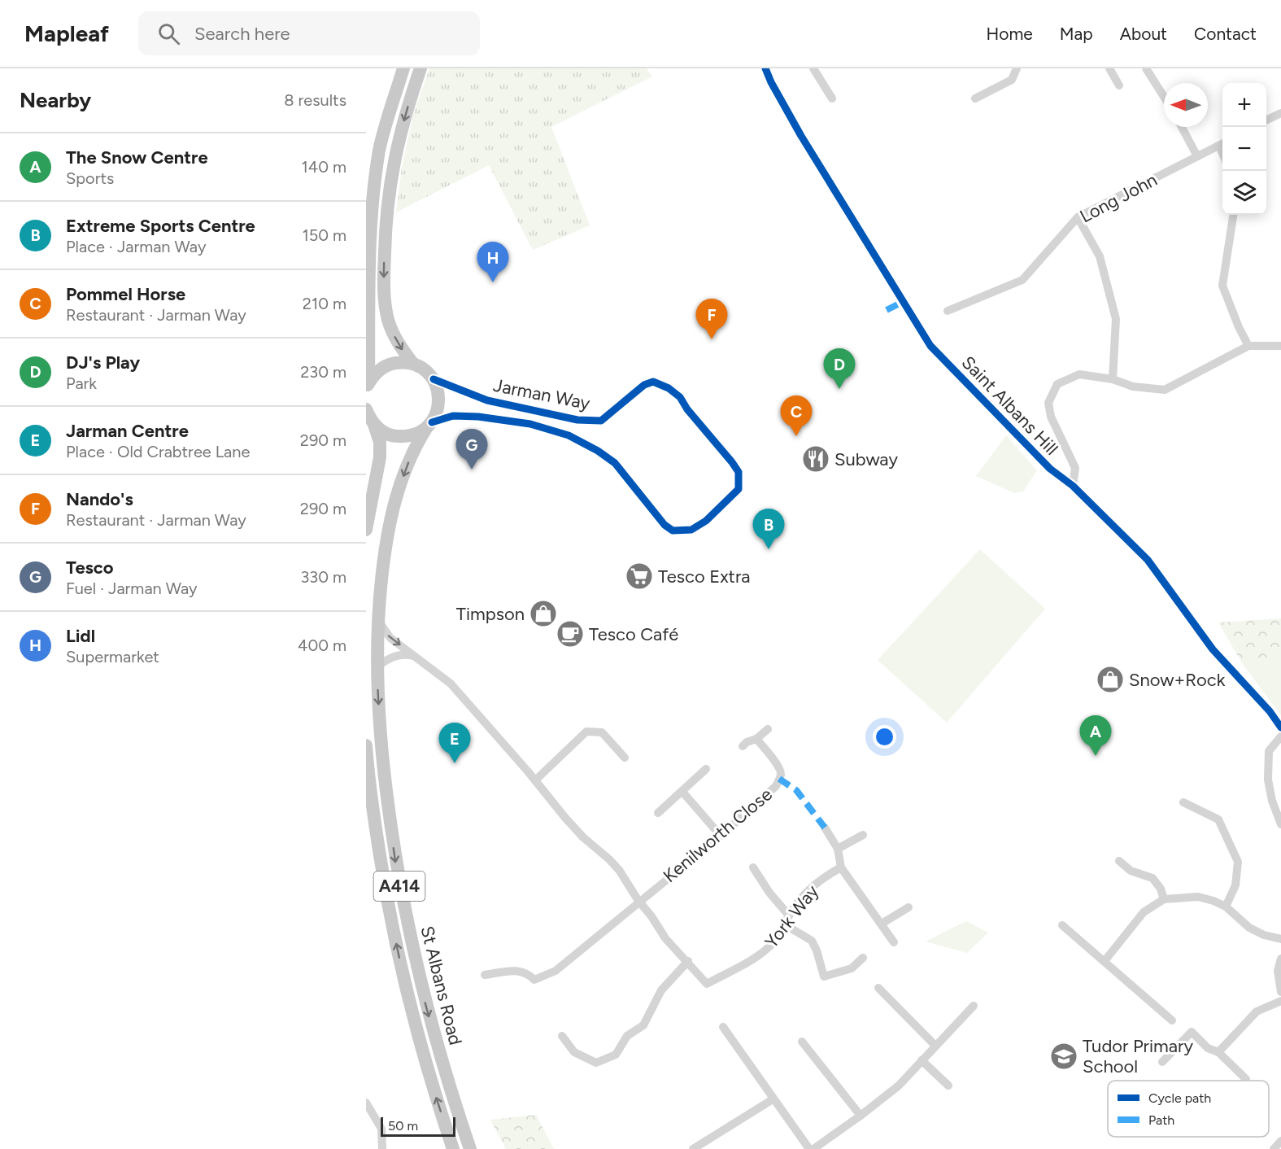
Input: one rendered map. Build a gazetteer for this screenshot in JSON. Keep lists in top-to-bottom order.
{
  "streets": {
    "main road": ["A414", "St Albans Road"],
    "street": [
      "Long John",
      "Jarman Way",
      "Saint Albans Hill",
      "Kenilworth Close",
      "York Way"
    ]
  },
  "crossings": [
    ["Jarman Way", "St Albans Road"],
    ["Kenilworth Close", "York Way"],
    ["York Way", "St Albans Road"]
  ],
  "places": {
    "restaurant": ["Subway"],
    "supermarket": ["Tesco Extra"],
    "shop": ["Timpson", "Snow+Rock"],
    "cafe": ["Tesco Café"],
    "school or university": ["Tudor Primary School"]
  },
  "legend": ["Cycle path", "Path"],
  "scale_bar": "50 m",
  "north": "left",
  "page": {
    "header": "Mapleaf",
    "search": "Search here",
    "nav": [
      "Home",
      "Map",
      "About",
      "Contact"
    ],
    "heading": ["Nearby", "8 results"],
    "map_buttons": ["+", "−"],
    "list": [
      {
        "mark": "A",
        "name": "The Snow Centre",
        "note": "Sports",
        "value": "140 m"
      },
      {
        "mark": "B",
        "name": "Extreme Sports Centre",
        "note": "Place · Jarman Way",
        "value": "150 m"
      },
      {
        "mark": "C",
        "name": "Pommel Horse",
        "note": "Restaurant · Jarman Way",
        "value": "210 m"
      },
      {
        "mark": "D",
        "name": "DJ's Play",
        "note": "Park",
        "value": "230 m"
      },
      {
        "mark": "E",
        "name": "Jarman Centre",
        "note": "Place · Old Crabtree Lane",
        "value": "290 m"
      },
      {
        "mark": "F",
        "name": "Nando's",
        "note": "Restaurant · Jarman Way",
        "value": "290 m"
      },
      {
        "mark": "G",
        "name": "Tesco",
        "note": "Fuel · Jarman Way",
        "value": "330 m"
      },
      {
        "mark": "H",
        "name": "Lidl",
        "note": "Supermarket",
        "value": "400 m"
      }
    ],
    "pins": [
      "H",
      "F",
      "D",
      "C",
      "G",
      "B",
      "A",
      "E"
    ],
    "scale": "50 m"
  }
}
